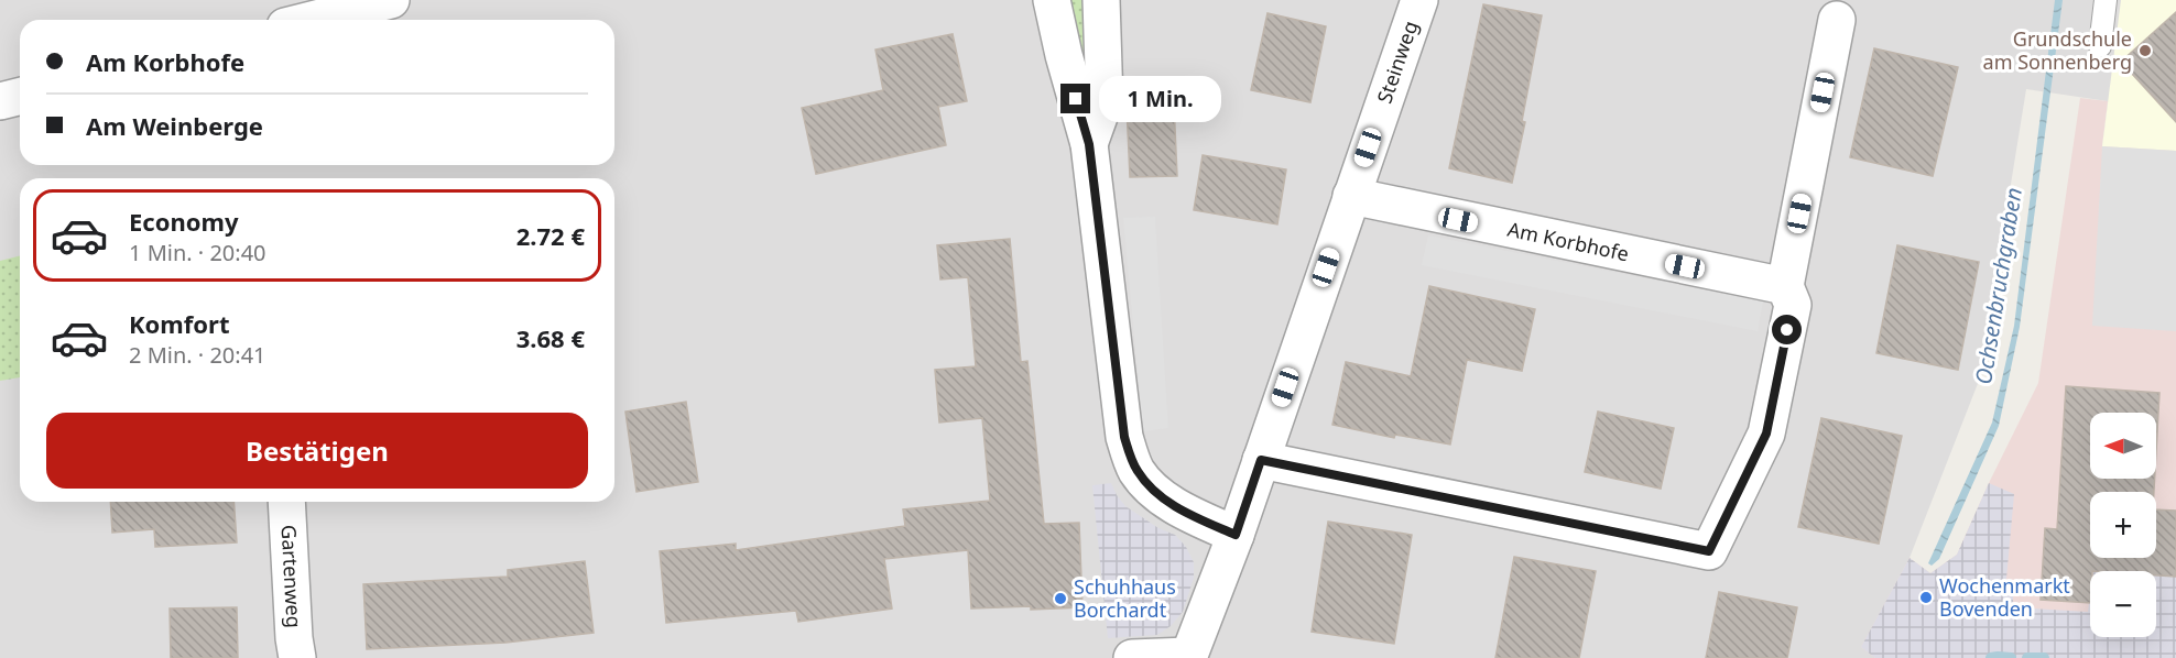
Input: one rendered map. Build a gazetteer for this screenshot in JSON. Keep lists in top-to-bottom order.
{
  "streets": {
    "street": ["Steinweg", "Am Korbhofe", "Gartenweg"]
  },
  "crossings": [
    ["Steinweg", "Am Korbhofe"]
  ],
  "water": ["Ochsenbruchgraben"],
  "places": ["Grundschule am Sonnenberg", "Wochenmarkt Bovenden", "Schuhhaus Borchardt"],
  "north": "left",
  "page": {
    "banner": ["Am Korbhofe", "Am Weinberge"],
    "bubble": "1 Min.",
    "list": [
      {
        "name": "Economy",
        "note": "1 Min. · 20:40",
        "value": "2.72 €"
      },
      {
        "name": "Komfort",
        "note": "2 Min. · 20:41",
        "value": "3.68 €"
      }
    ],
    "buttons": "Bestätigen",
    "map_buttons": ["+", "−"]
  }
}
